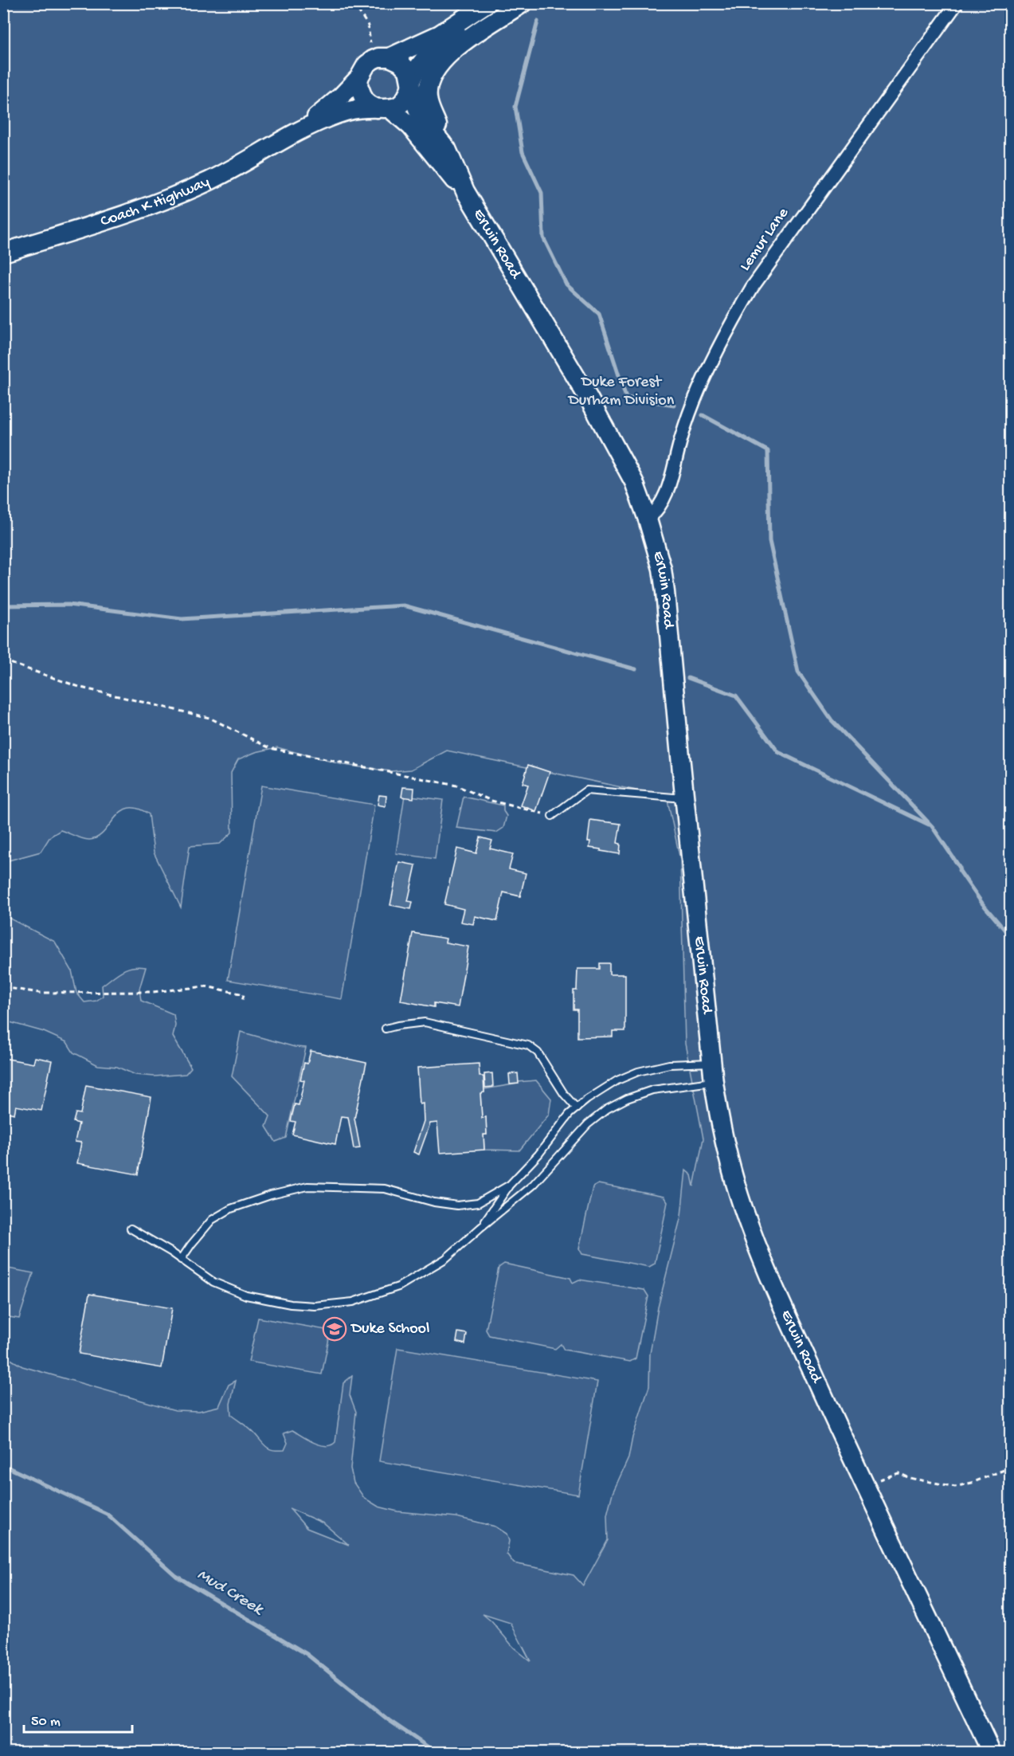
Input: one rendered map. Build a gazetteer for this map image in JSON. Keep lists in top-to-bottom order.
{
  "streets": {
    "main road": ["Coach K Highway", "Erwin Road"],
    "street": ["Lemur Lane"]
  },
  "crossings": [
    ["Coach K Highway", "Erwin Road"],
    ["Lemur Lane", "Erwin Road"]
  ],
  "water": ["Mud Creek"],
  "parks": ["Duke Forest Durham Division"],
  "places": {
    "school or university": ["Duke School"]
  },
  "scale_bar": "50 m"
}
